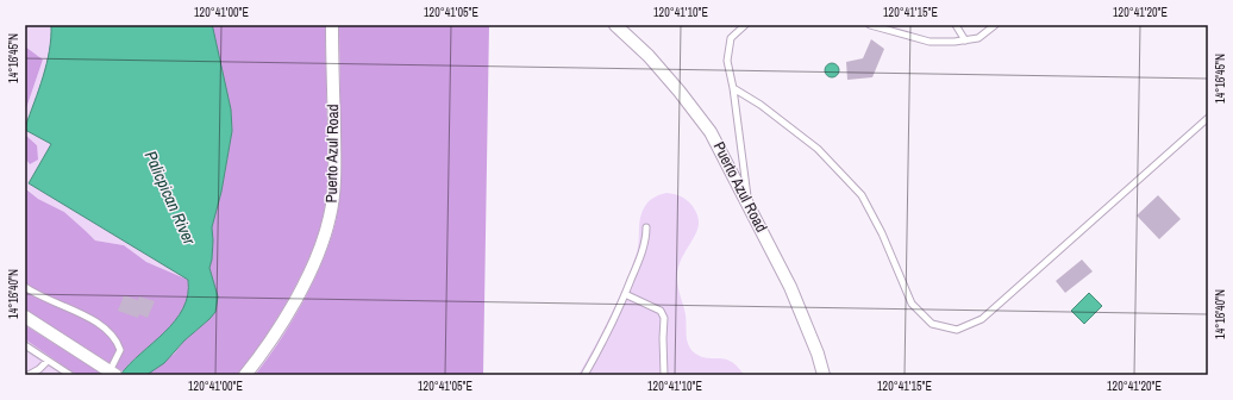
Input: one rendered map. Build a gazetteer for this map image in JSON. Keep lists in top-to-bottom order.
{
  "streets": {
    "street": ["Puerto Azul Road"]
  },
  "water": ["Palicpican River"],
  "coordinates": [
    "120°41'00\"E",
    "120°41'05\"E",
    "120°41'10\"E",
    "120°41'15\"E",
    "120°41'20\"E",
    "14°16'45\"N",
    "14°16'40\"N"
  ]
}
